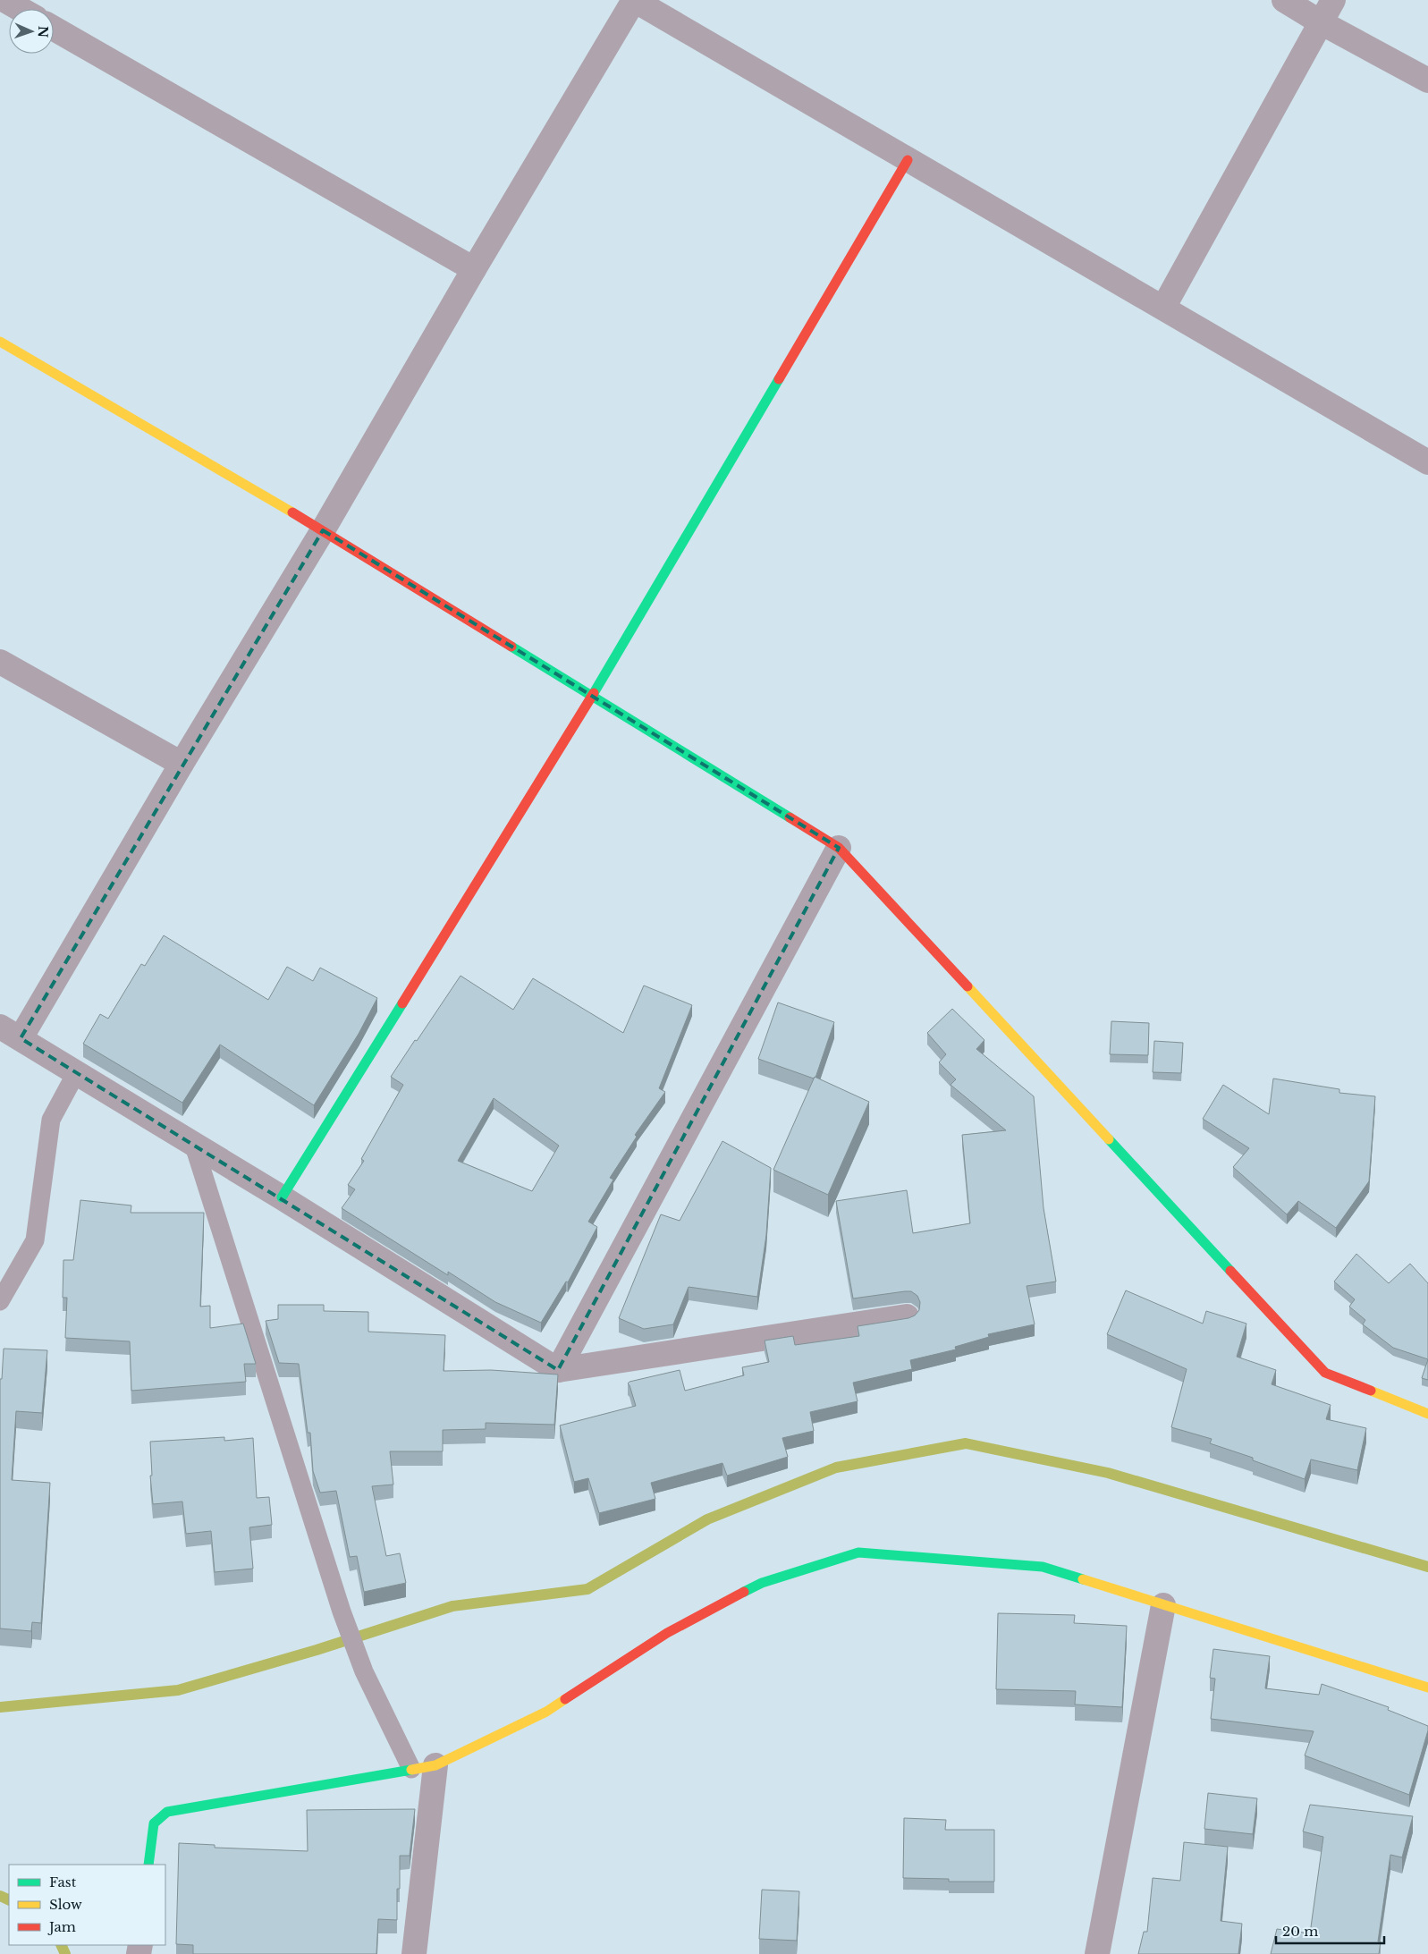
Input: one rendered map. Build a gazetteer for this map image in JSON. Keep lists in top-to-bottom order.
{
  "legend": ["Fast", "Slow", "Jam"],
  "scale_bar": "20 m",
  "north": "right"
}
